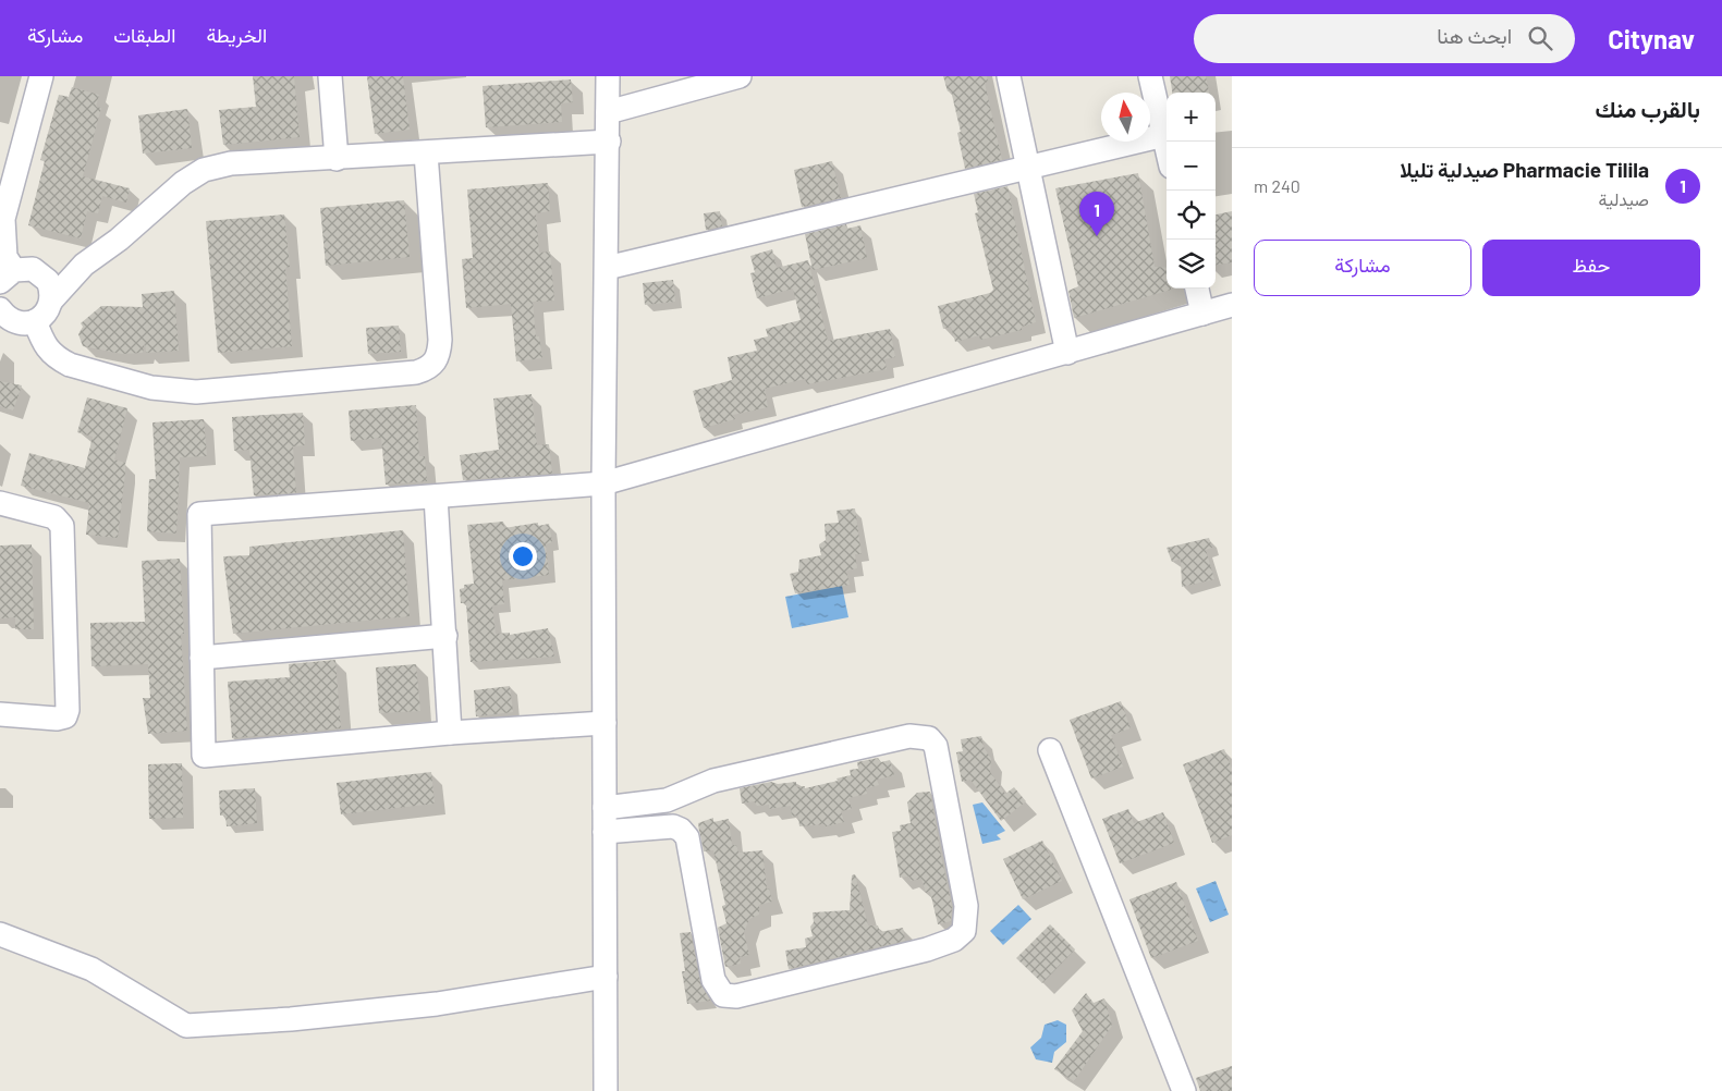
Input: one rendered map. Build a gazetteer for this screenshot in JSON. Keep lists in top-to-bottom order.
{
  "north": "top",
  "page": {
    "header": "Citynav",
    "search": "ابحث هنا",
    "nav": ["الخريطة", "الطبقات", "مشاركة"],
    "heading": "بالقرب منك",
    "map_buttons": ["+", "−"],
    "list": [
      {
        "mark": "1",
        "name": "Pharmacie Tilila صيدلية تليلا",
        "note": "صيدلية",
        "value": "240 m"
      }
    ],
    "pins": "1",
    "buttons": ["حفظ", "مشاركة"]
  }
}
